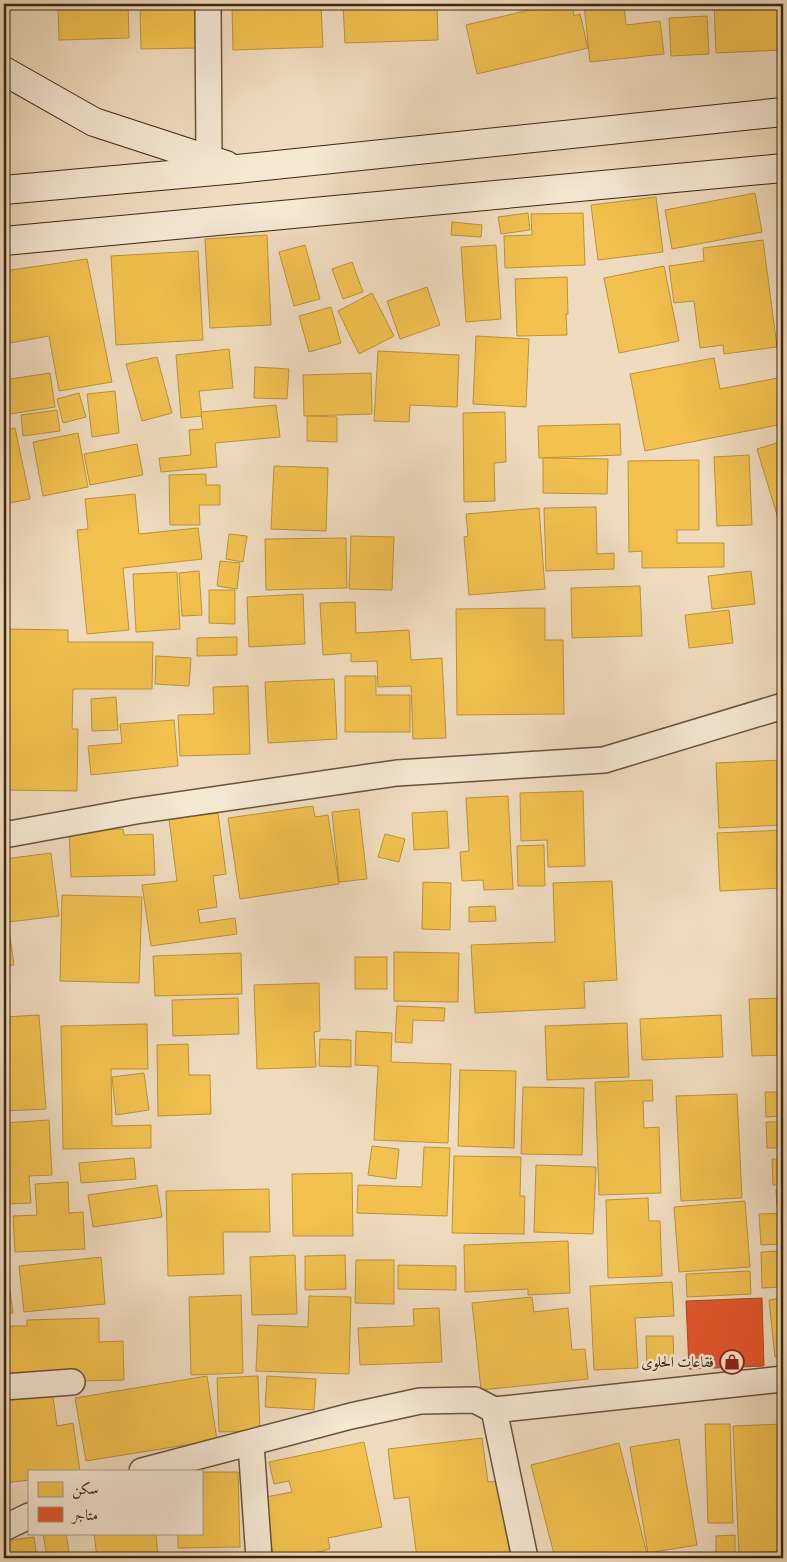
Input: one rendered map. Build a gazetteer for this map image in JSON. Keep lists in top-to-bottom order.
{
  "places": {
    "shop": ["فقاعات الحلوى"]
  },
  "legend": ["سكن", "متاجر"]
}
